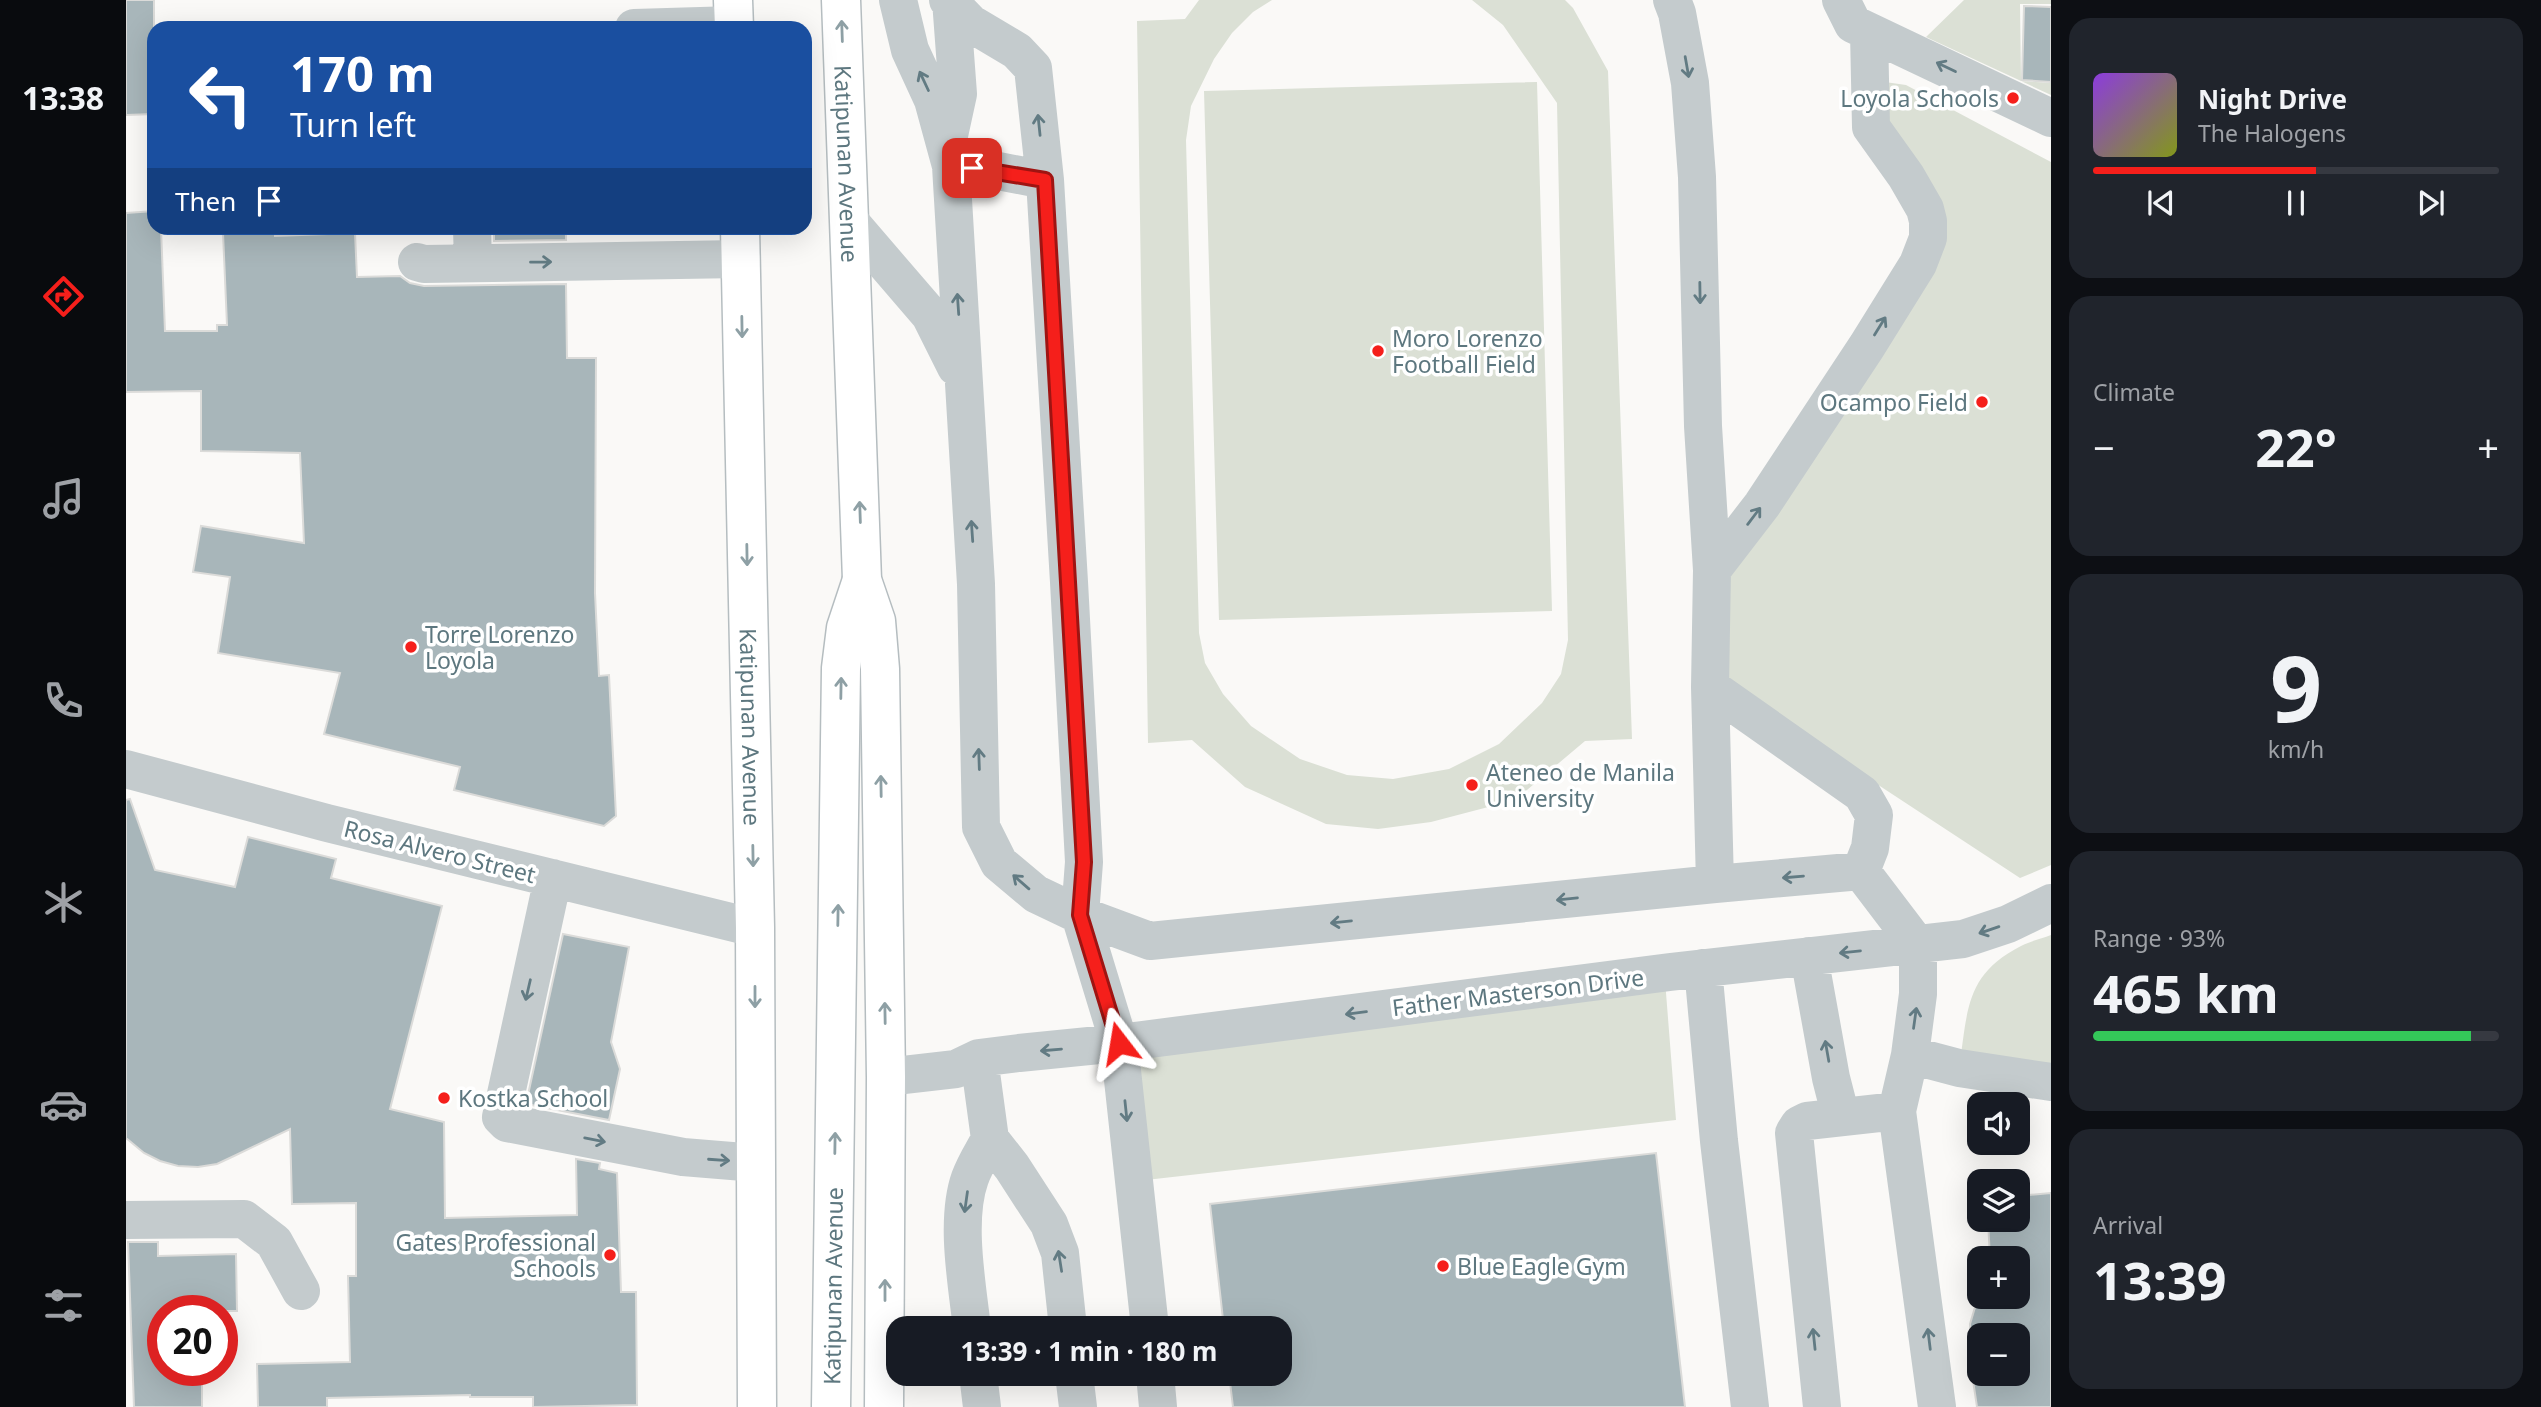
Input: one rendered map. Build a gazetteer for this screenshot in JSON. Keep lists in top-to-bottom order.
{
  "streets": {
    "main road": ["Katipunan Avenue"],
    "street": ["Rosa Alvero Street", "Father Masterson Drive"]
  },
  "crossings": [
    ["Katipunan Avenue", "Rosa Alvero Street"],
    ["Katipunan Avenue", "Father Masterson Drive"]
  ],
  "places": [
    "Loyola Schools",
    "Moro Lorenzo Football Field",
    "Ocampo Field",
    "Torre Lorenzo Loyola",
    "Ateneo de Manila University",
    "Kostka School",
    "Gates Professional Schools",
    "Blue Eagle Gym"
  ],
  "page": {
    "tabs": "13:38",
    "turn": ["170 m", "Turn left"],
    "song": ["Night Drive", "The Halogens"],
    "then": "Then",
    "tile": [
      "Climate",
      ["9", "km/h"],
      ["Range · 93%", "465 km"],
      ["Arrival", "13:39"]
    ],
    "heat": ["−", "22°", "+"],
    "map_buttons": ["+", "−"],
    "limit": "20",
    "trip": "13:39 · 1 min · 180 m"
  }
}
